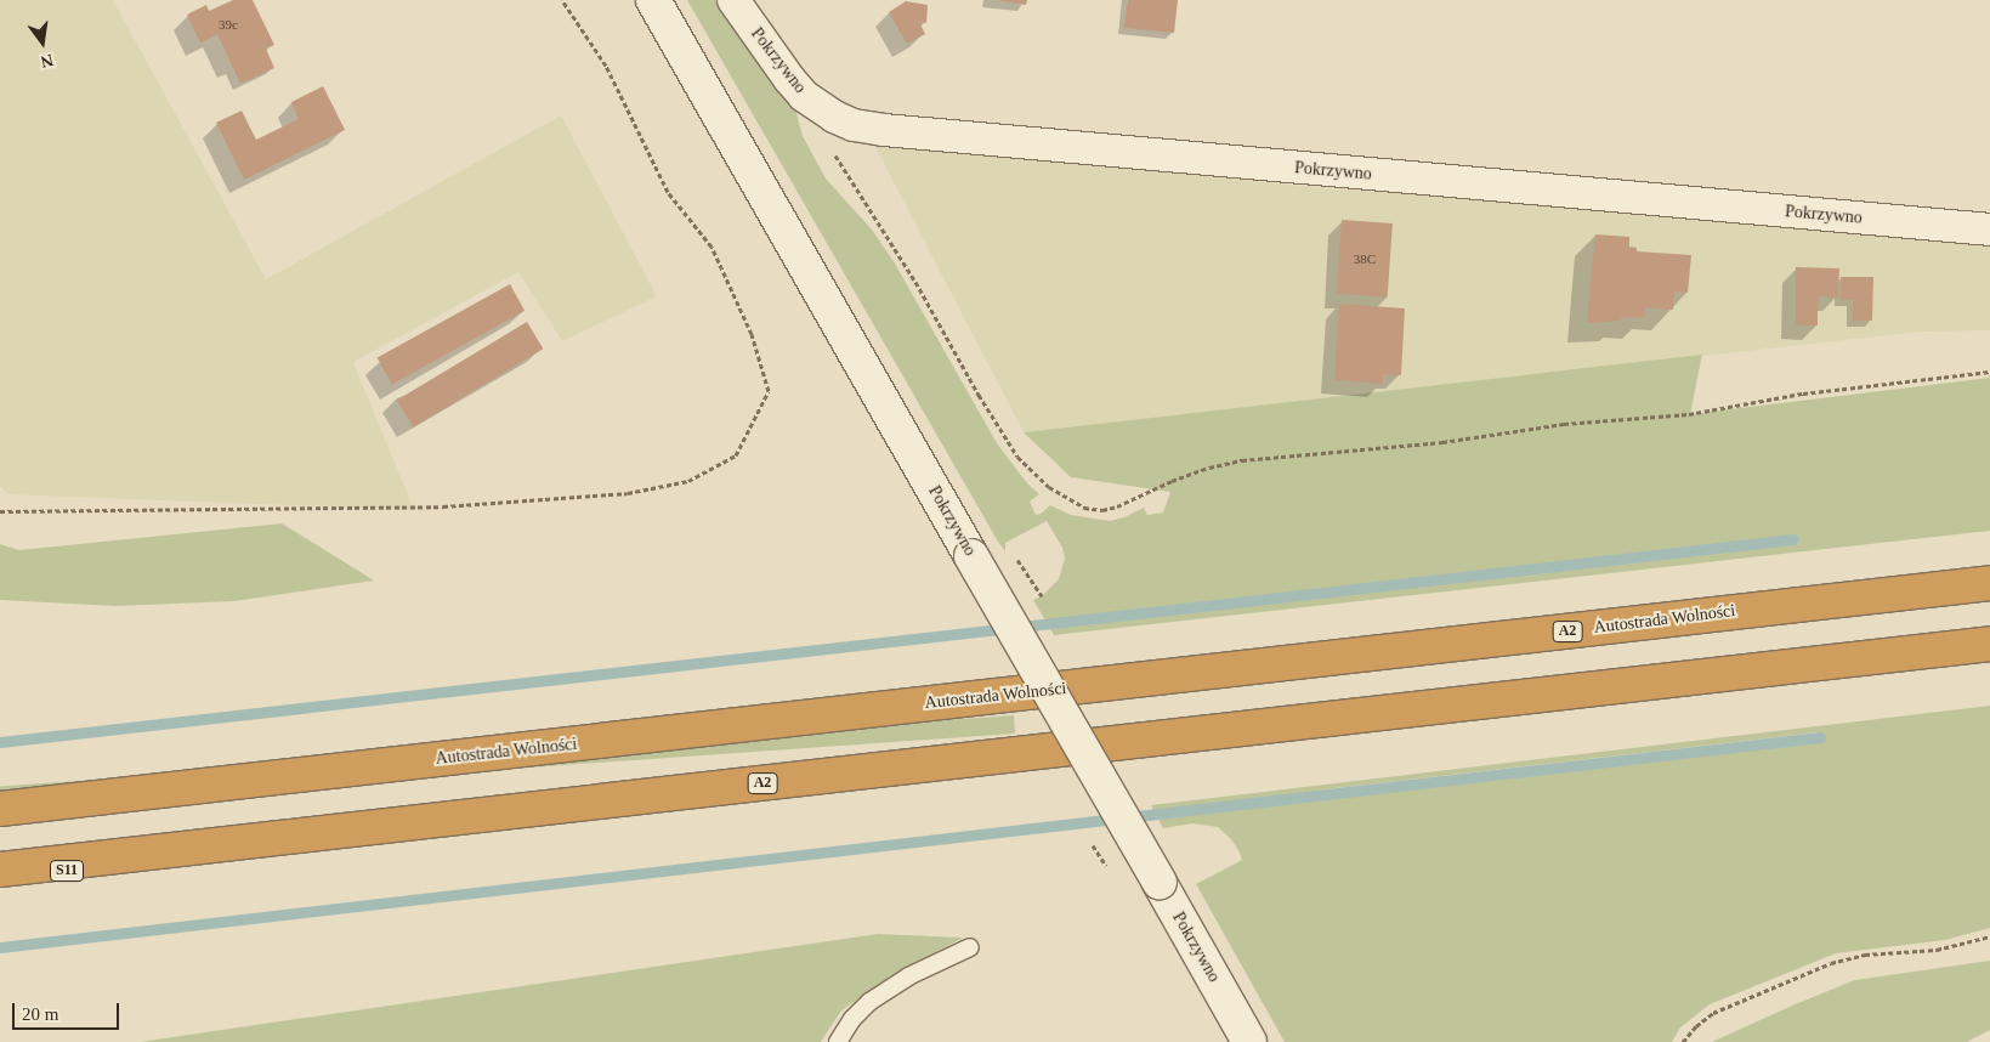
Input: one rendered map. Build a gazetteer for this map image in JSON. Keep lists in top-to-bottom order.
{
  "streets": {
    "highway": ["Autostrada Wolności", "A2", "S11"],
    "street": ["Pokrzywno"]
  },
  "crossings": [
    ["A2", "S11"]
  ],
  "house_numbers": ["39c", "38C"],
  "scale_bar": "20 m",
  "north": "bottom"
}
